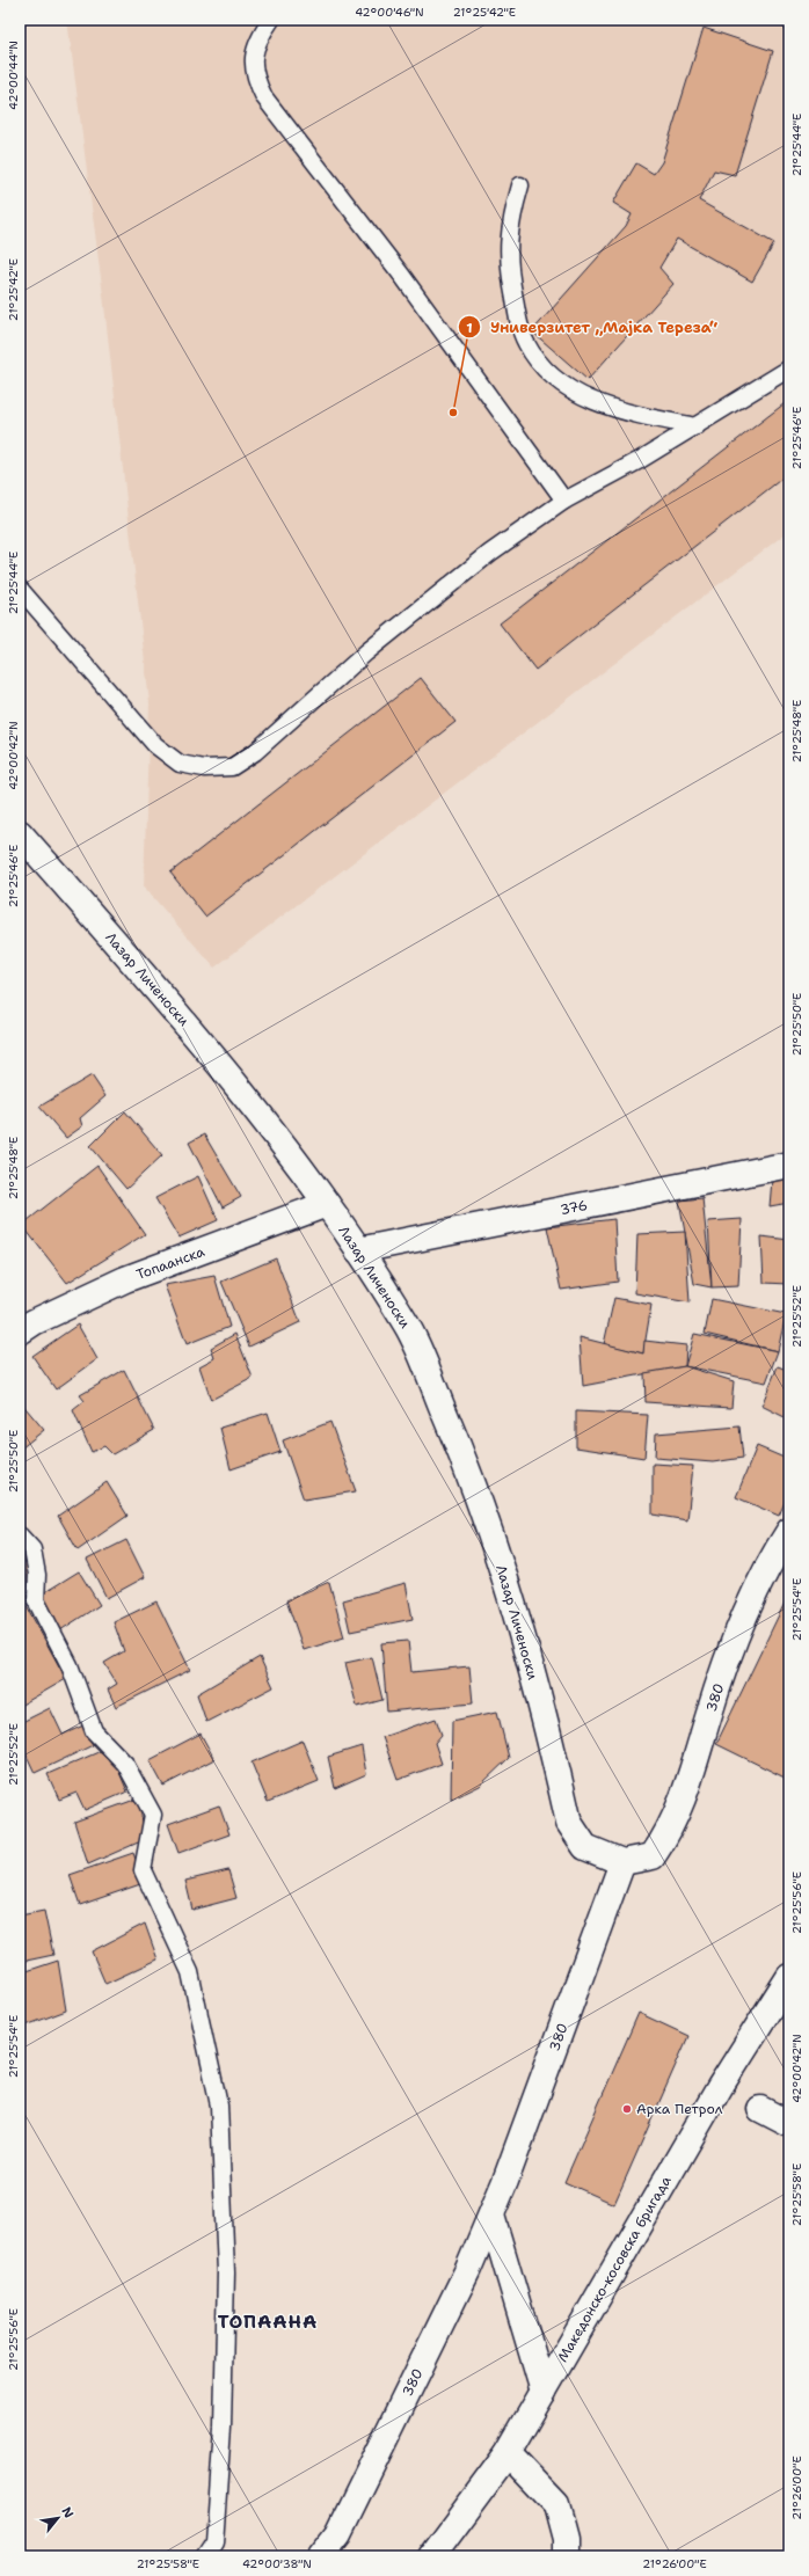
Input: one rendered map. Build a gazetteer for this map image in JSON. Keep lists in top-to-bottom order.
{
  "streets": {
    "street": [
      "Лазар Личеноски",
      "376",
      "Топаанска",
      "380",
      "Македонско-косовска бригада"
    ]
  },
  "crossings": [
    ["Лазар Личеноски", "376"],
    ["Лазар Личеноски", "Топаанска"],
    ["Лазар Личеноски", "380"]
  ],
  "districts": ["ТОПААНА"],
  "places": ["Универзитет „Мајка Тереза“", "Арка Петрол"],
  "north": "top right",
  "coordinates": [
    "42°00'46\"N",
    "21°25'42\"E",
    "42°00'44\"N",
    "21°25'44\"E",
    "21°25'46\"E",
    "21°25'48\"E",
    "42°00'42\"N",
    "21°25'50\"E",
    "21°25'52\"E",
    "21°25'54\"E",
    "21°25'56\"E",
    "21°25'58\"E",
    "21°26'00\"E",
    "42°00'38\"N"
  ]
}
